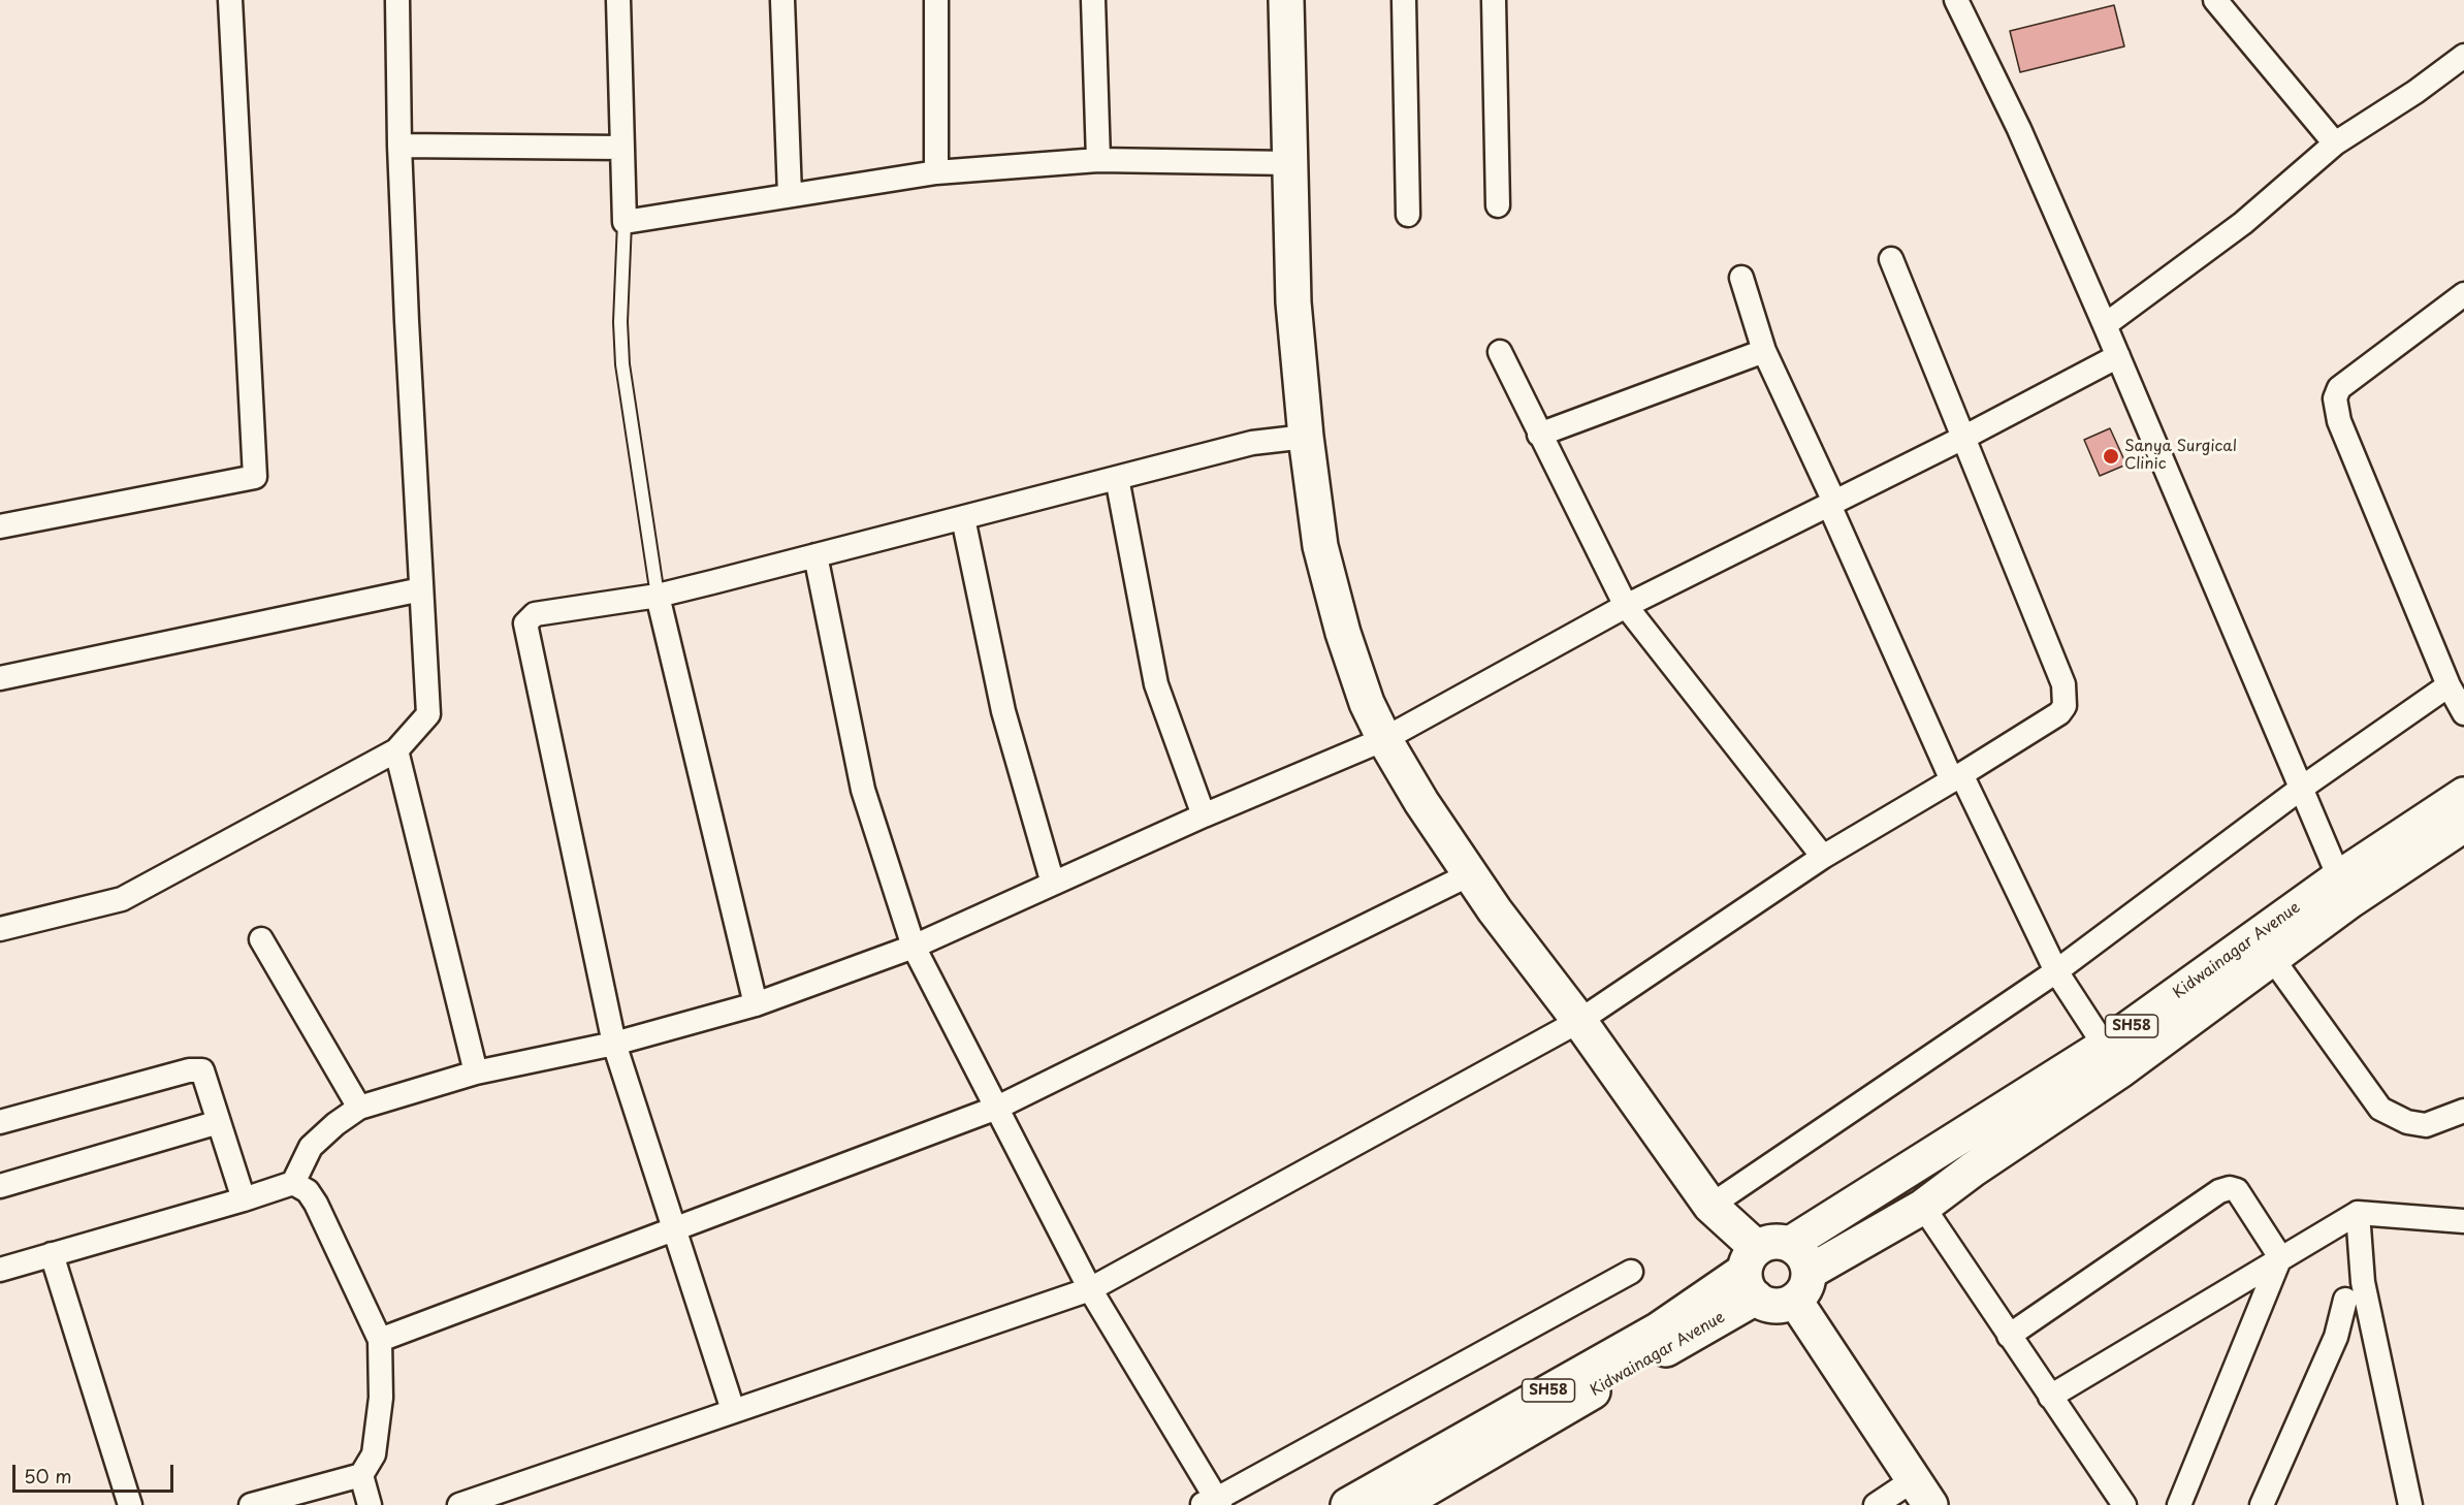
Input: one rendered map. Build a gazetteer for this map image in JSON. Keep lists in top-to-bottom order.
{
  "streets": {
    "main road": ["Kidwainagar Avenue", "SH58"]
  },
  "crossings": [
    ["Kidwainagar Avenue", "SH58"]
  ],
  "places": ["Sanya Surgical Clinic"],
  "scale_bar": "50 m"
}
